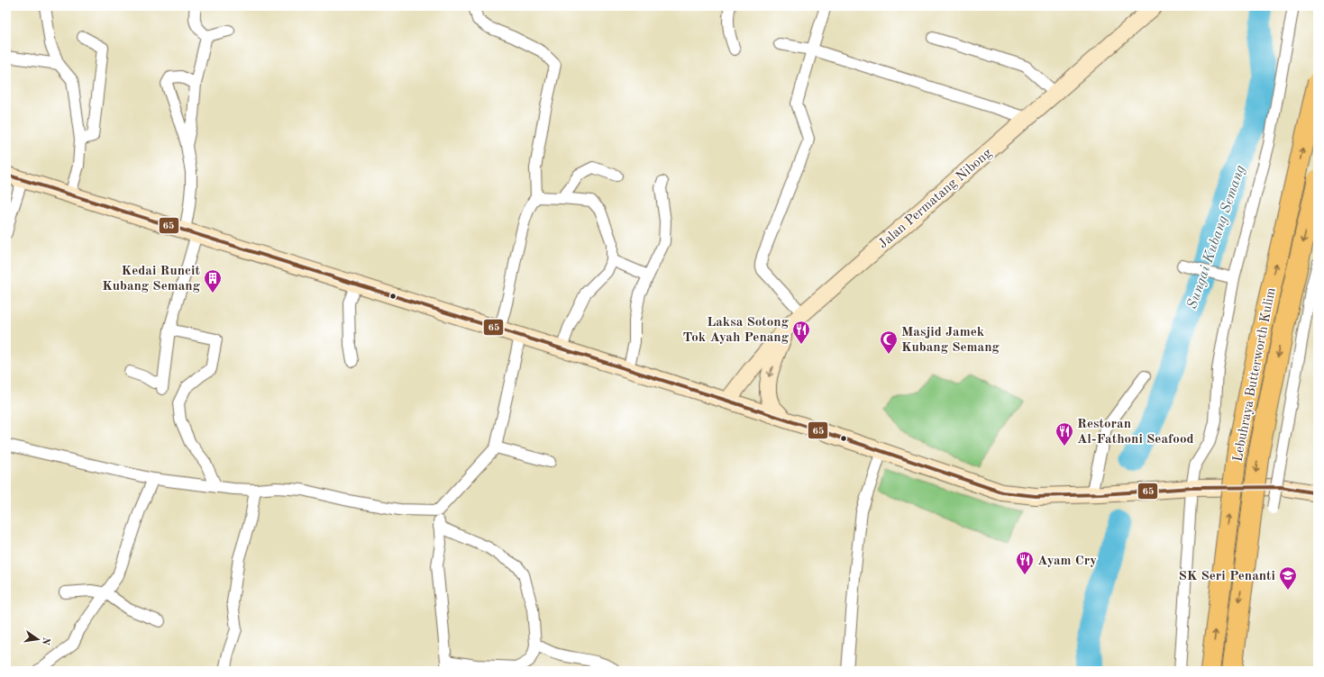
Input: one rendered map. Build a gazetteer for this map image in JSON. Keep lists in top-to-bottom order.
{
  "streets": {
    "highway": ["Lebuhraya Butterworth Kulim"],
    "main road": ["Jalan Permatang Nibong"]
  },
  "water": ["Sungai Kubang Semang"],
  "places": {
    "building": ["Kedai Runcit Kubang Semang"],
    "restaurant": ["Laksa Sotong Tok Ayah Penang", "Restoran Al-Fathoni Seafood", "Ayam Cry"],
    "mosque": ["Masjid Jamek Kubang Semang"],
    "school or university": ["SK Seri Penanti"]
  },
  "lines": ["transit line 65"],
  "north": "right"
}
